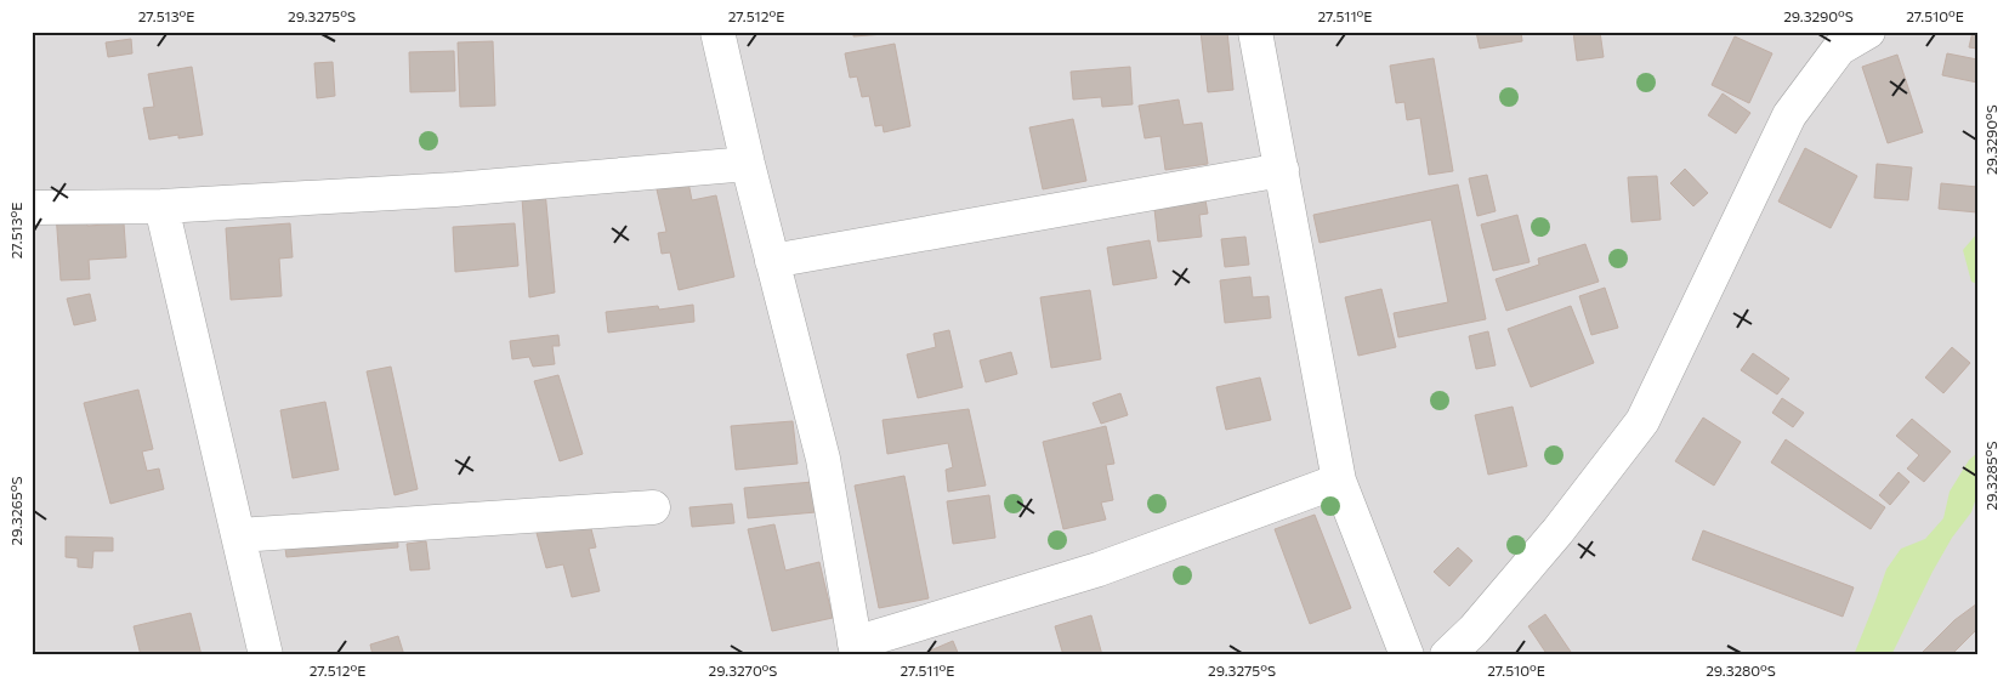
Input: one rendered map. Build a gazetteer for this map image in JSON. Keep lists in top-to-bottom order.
{
  "coordinates": [
    "27.513°E",
    "29.3275°S",
    "27.512°E",
    "27.511°E",
    "29.3290°S",
    "27.510°E",
    "29.3285°S",
    "29.3265°S",
    "29.3270°S",
    "29.3280°S"
  ]
}
